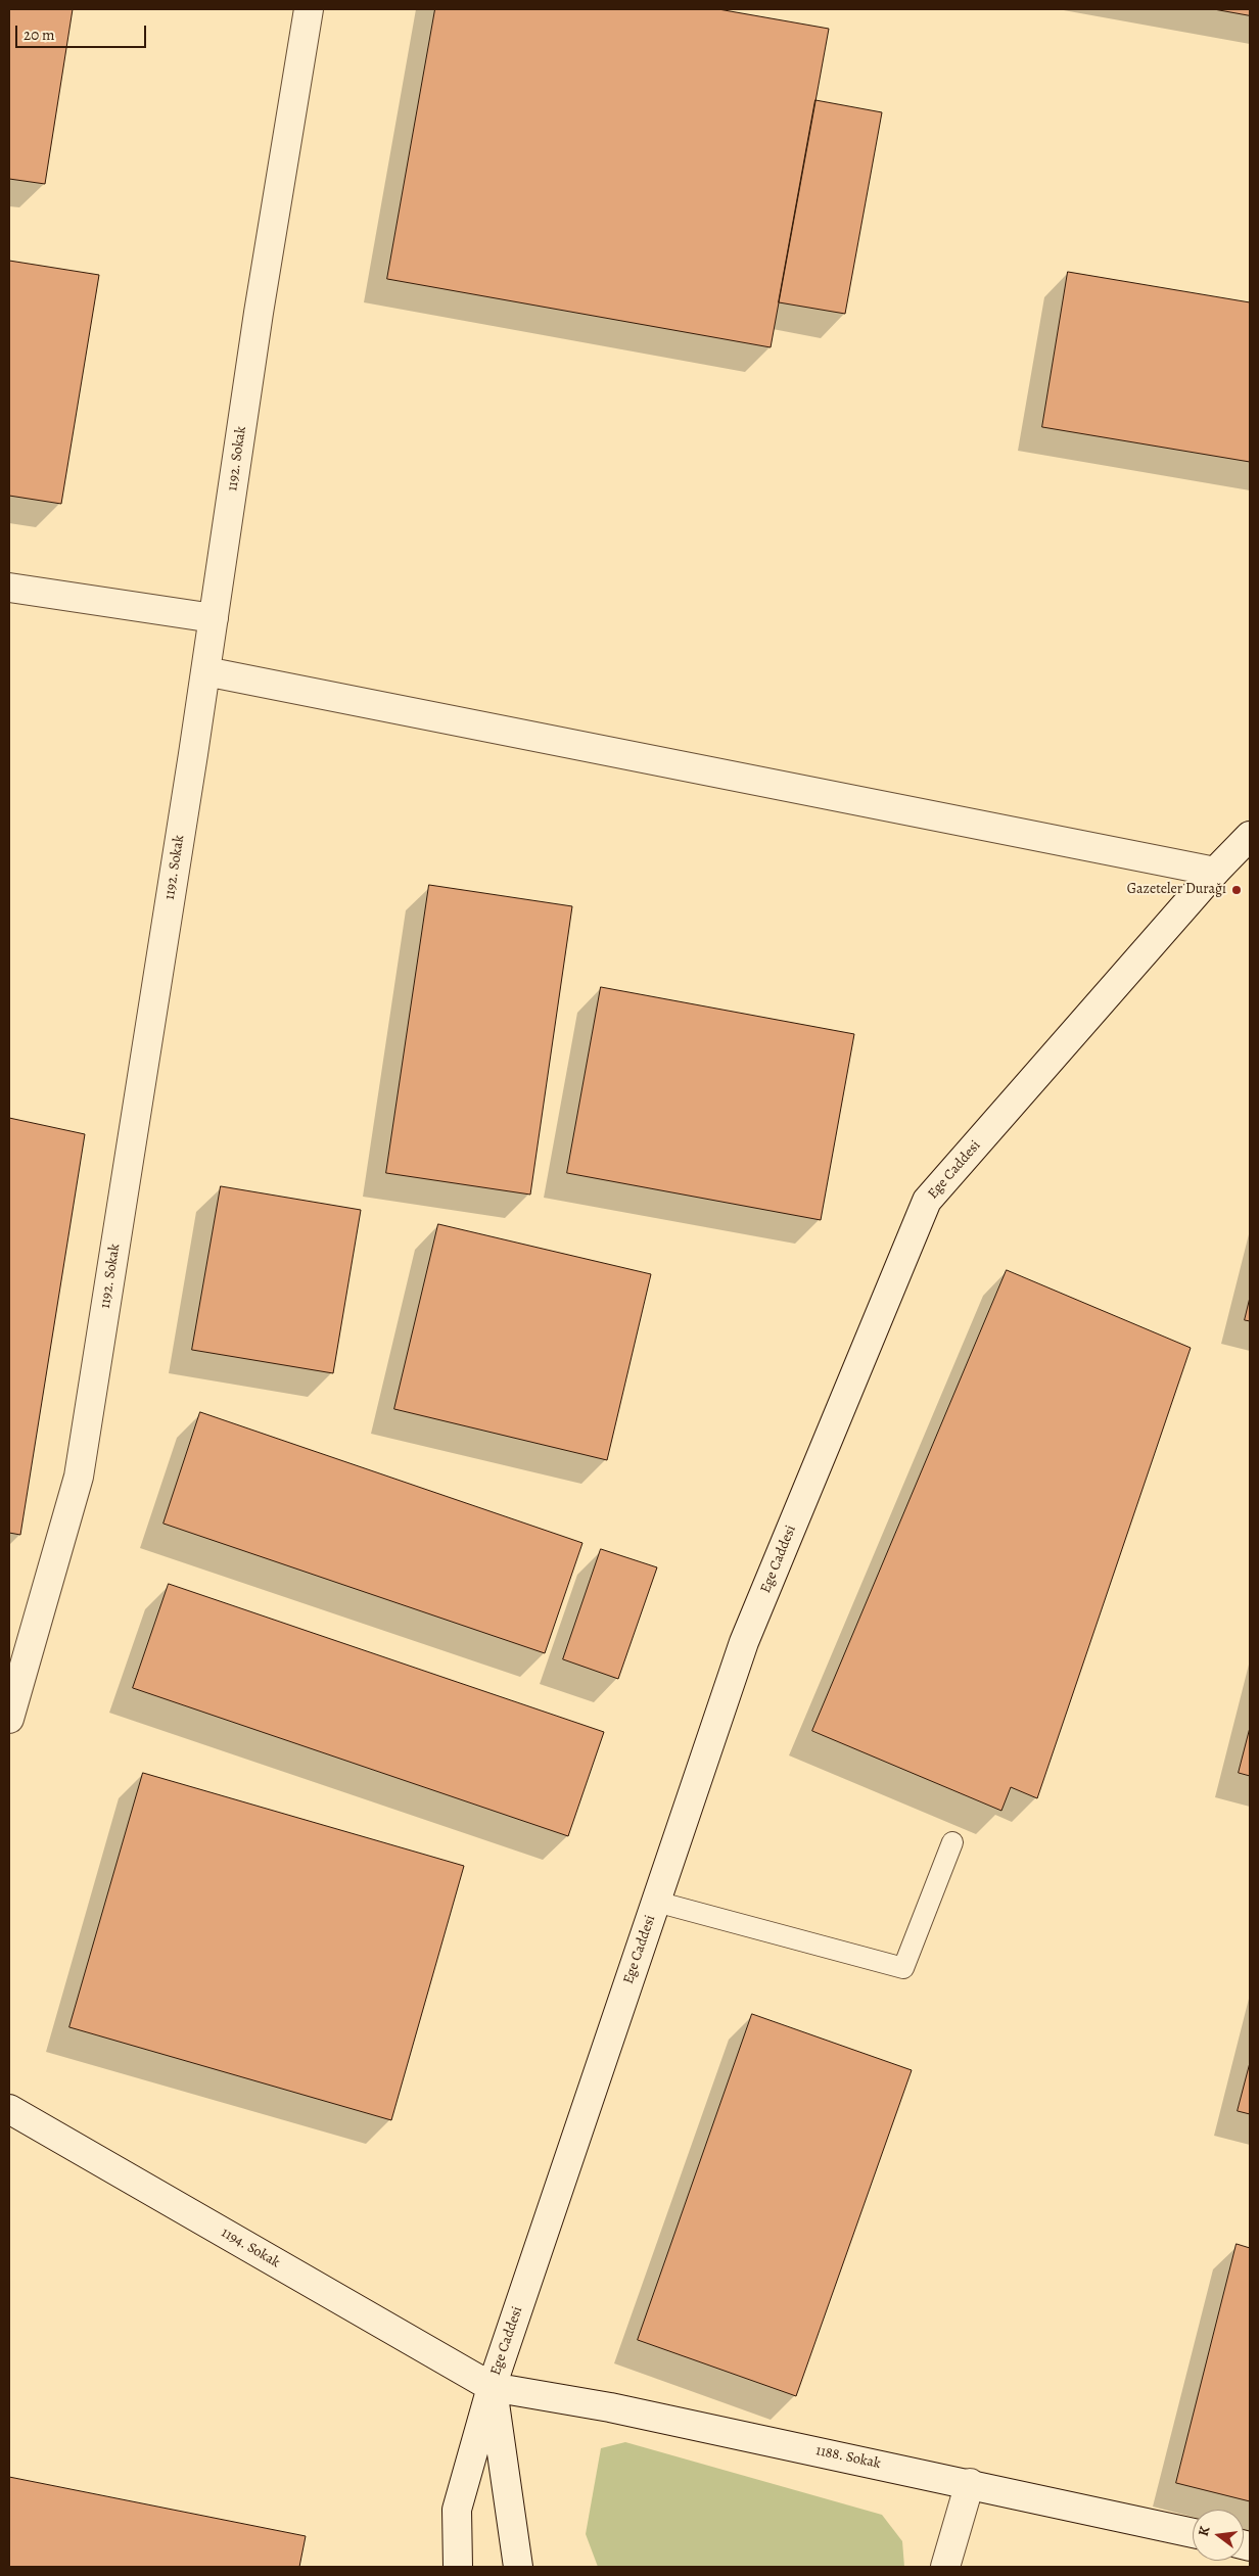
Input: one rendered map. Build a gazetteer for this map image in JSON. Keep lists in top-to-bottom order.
{
  "streets": {
    "street": [
      "1192. Sokak",
      "Ege Caddesi",
      "1194. Sokak",
      "1188. Sokak"
    ]
  },
  "crossings": [
    ["Ege Caddesi", "1194. Sokak"],
    ["Ege Caddesi", "1188. Sokak"],
    ["1194. Sokak", "1188. Sokak"]
  ],
  "places": ["Gazeteler Durağı"],
  "scale_bar": "20 m",
  "north": "left"
}
